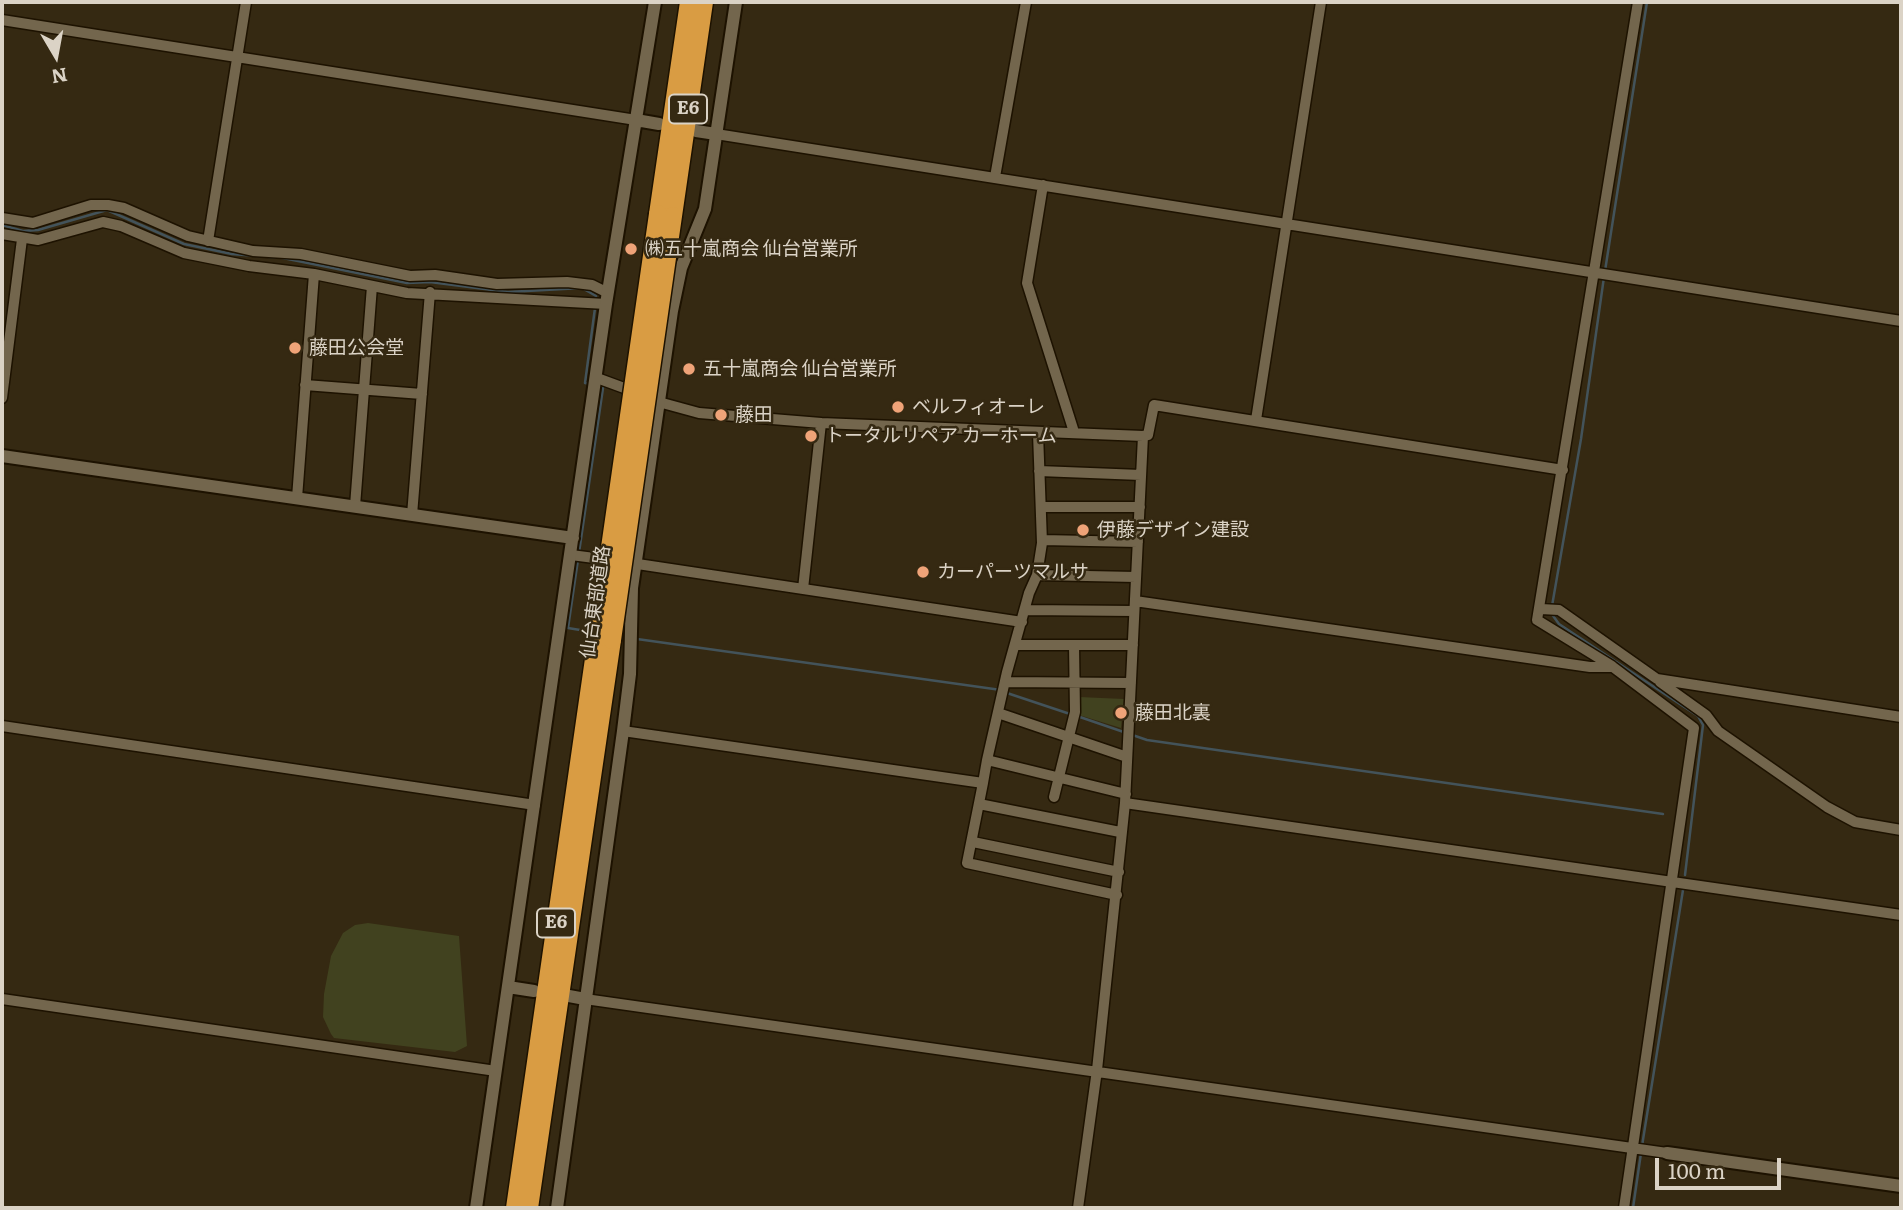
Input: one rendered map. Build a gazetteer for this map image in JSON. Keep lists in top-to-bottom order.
{
  "streets": {
    "highway": ["E6", "仙台東部道路"]
  },
  "places": [
    "㈱五十嵐商会 仙台営業所",
    "藤田公会堂",
    "五十嵐商会 仙台営業所",
    "ベルフィオーレ",
    "藤田",
    "トータルリペア カーホーム",
    "伊藤デザイン建設",
    "カーパーツマルサ",
    "藤田北裏"
  ],
  "scale_bar": "100 m",
  "north": "bottom"
}
